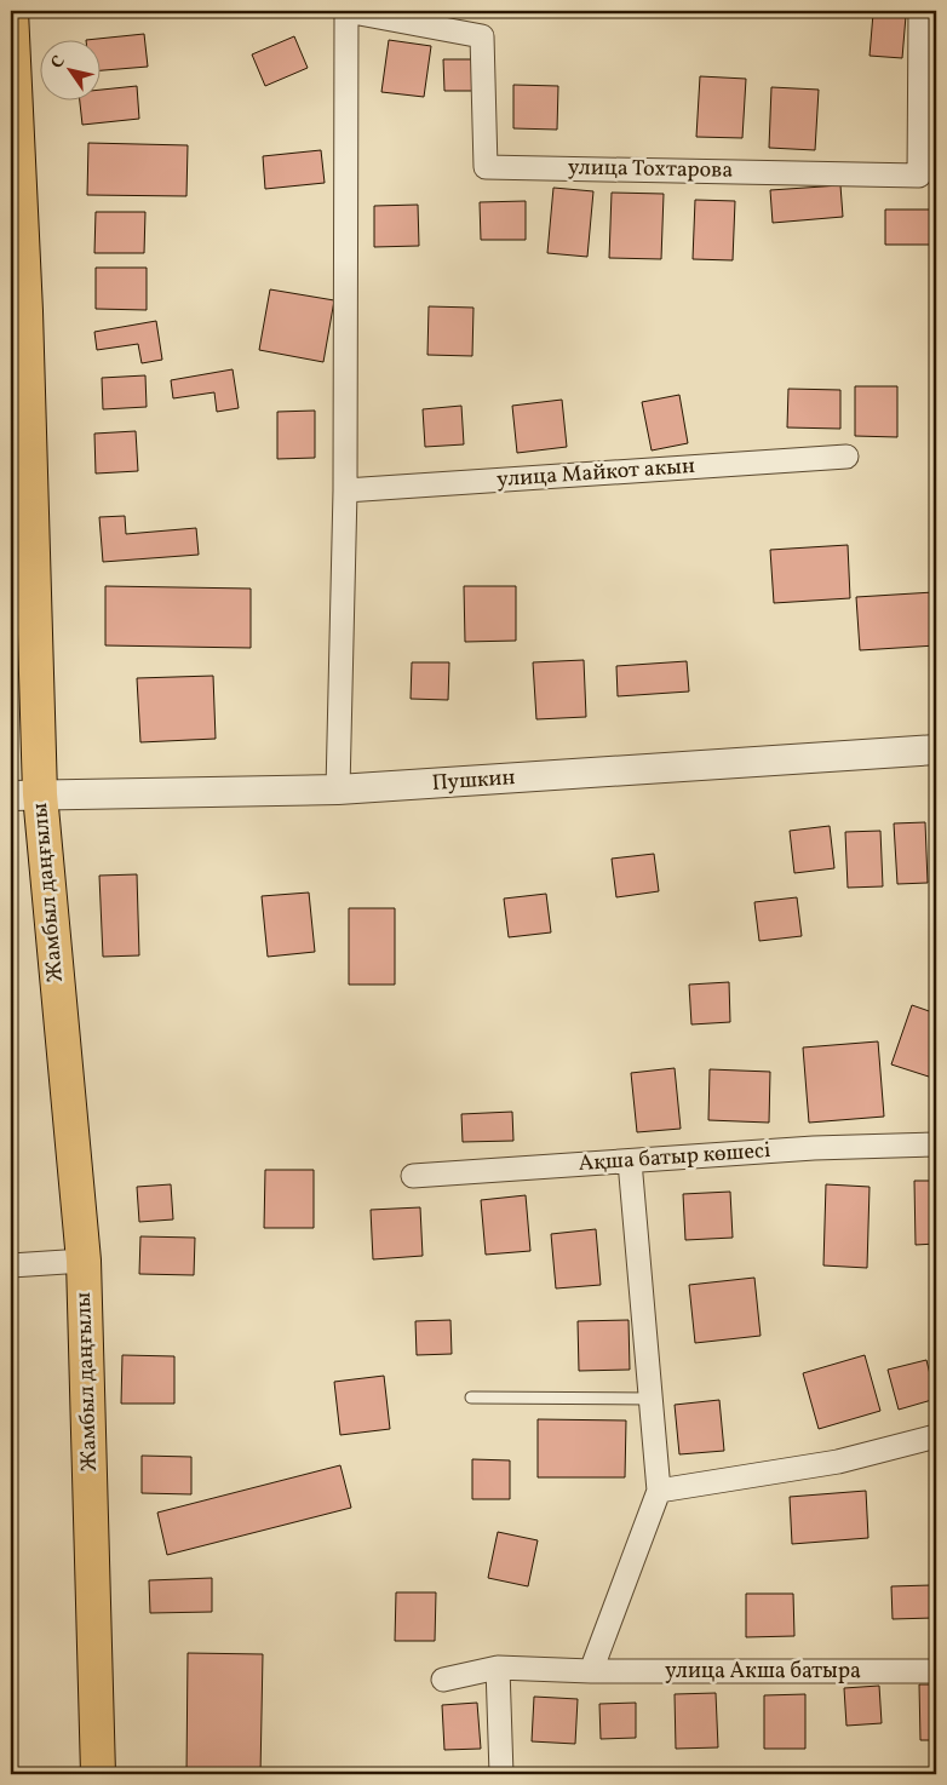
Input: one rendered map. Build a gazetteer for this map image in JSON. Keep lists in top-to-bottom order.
{
  "streets": {
    "main road": ["Жамбыл даңғылы"],
    "street": [
      "улица Тохтарова",
      "улица Майкот акын",
      "Пушкин",
      "Ақша батыр көшесі",
      "улица Акша батыра"
    ]
  },
  "crossings": [
    ["Пушкин", "Жамбыл даңғылы"]
  ],
  "north": "top left"
}
